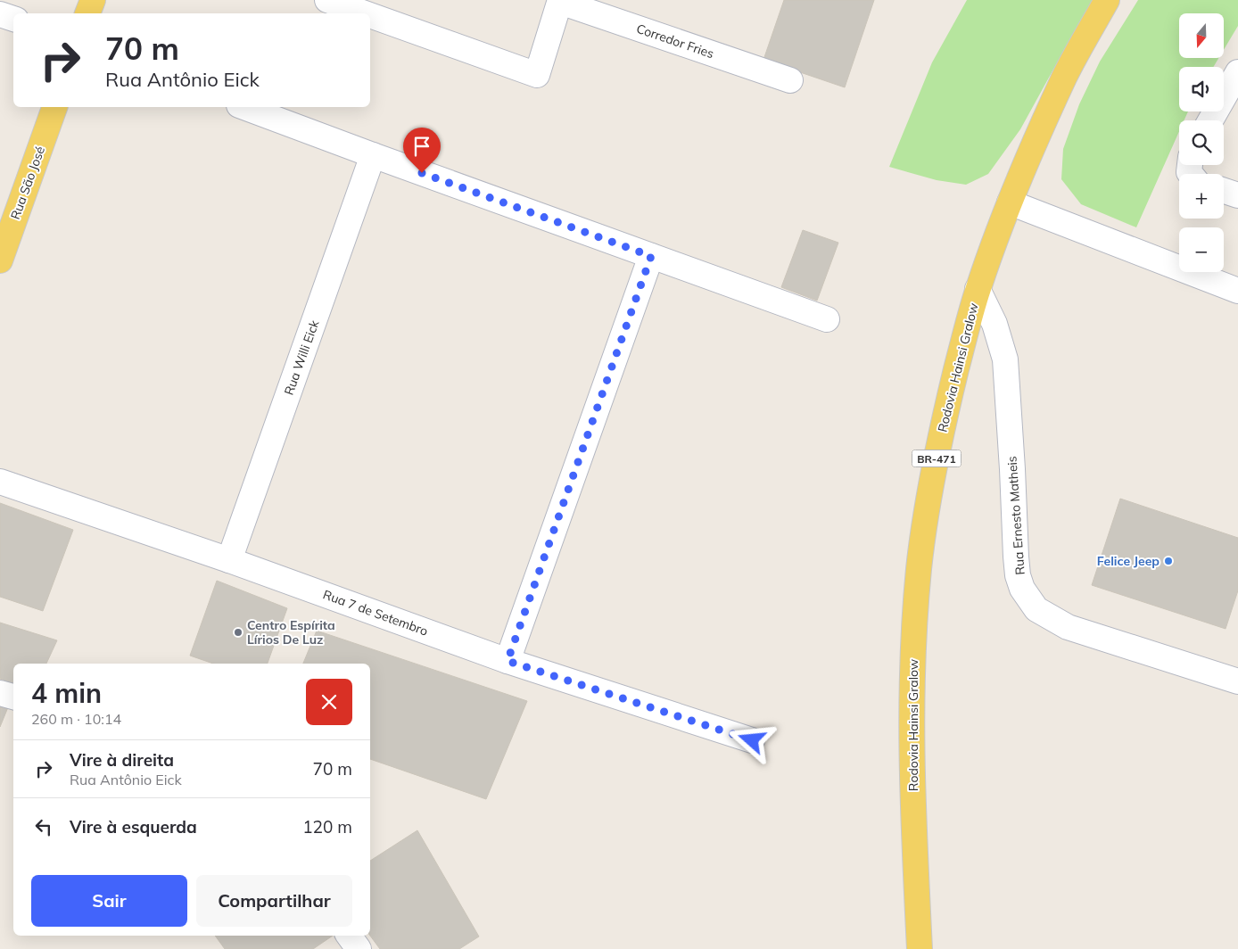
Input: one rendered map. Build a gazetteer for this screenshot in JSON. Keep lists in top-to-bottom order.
{
  "streets": {
    "main road": ["Rua São José", "Rodovia Hainsi Gralow", "BR-471"],
    "street": [
      "Corredor Fries",
      "Rua Willi Eick",
      "Rua Ernesto Matheis",
      "Rua 7 de Setembro"
    ]
  },
  "crossings": [
    ["Rua Willi Eick", "Rua 7 de Setembro"],
    ["Rodovia Hainsi Gralow", "Rua Ernesto Matheis"]
  ],
  "places": ["Felice Jeep", "Centro Espírita Lírios De Luz"],
  "north": "bottom",
  "page": {
    "map_buttons": ["+", "−"],
    "turn": ["70 m", "Rua Antônio Eick"],
    "heading": ["4 min", "260 m · 10:14"],
    "list": [
      {
        "name": "Vire à direita",
        "note": "Rua Antônio Eick",
        "value": "70 m"
      },
      {
        "name": "Vire à esquerda",
        "value": "120 m"
      }
    ],
    "buttons": ["Sair", "Compartilhar"]
  }
}
